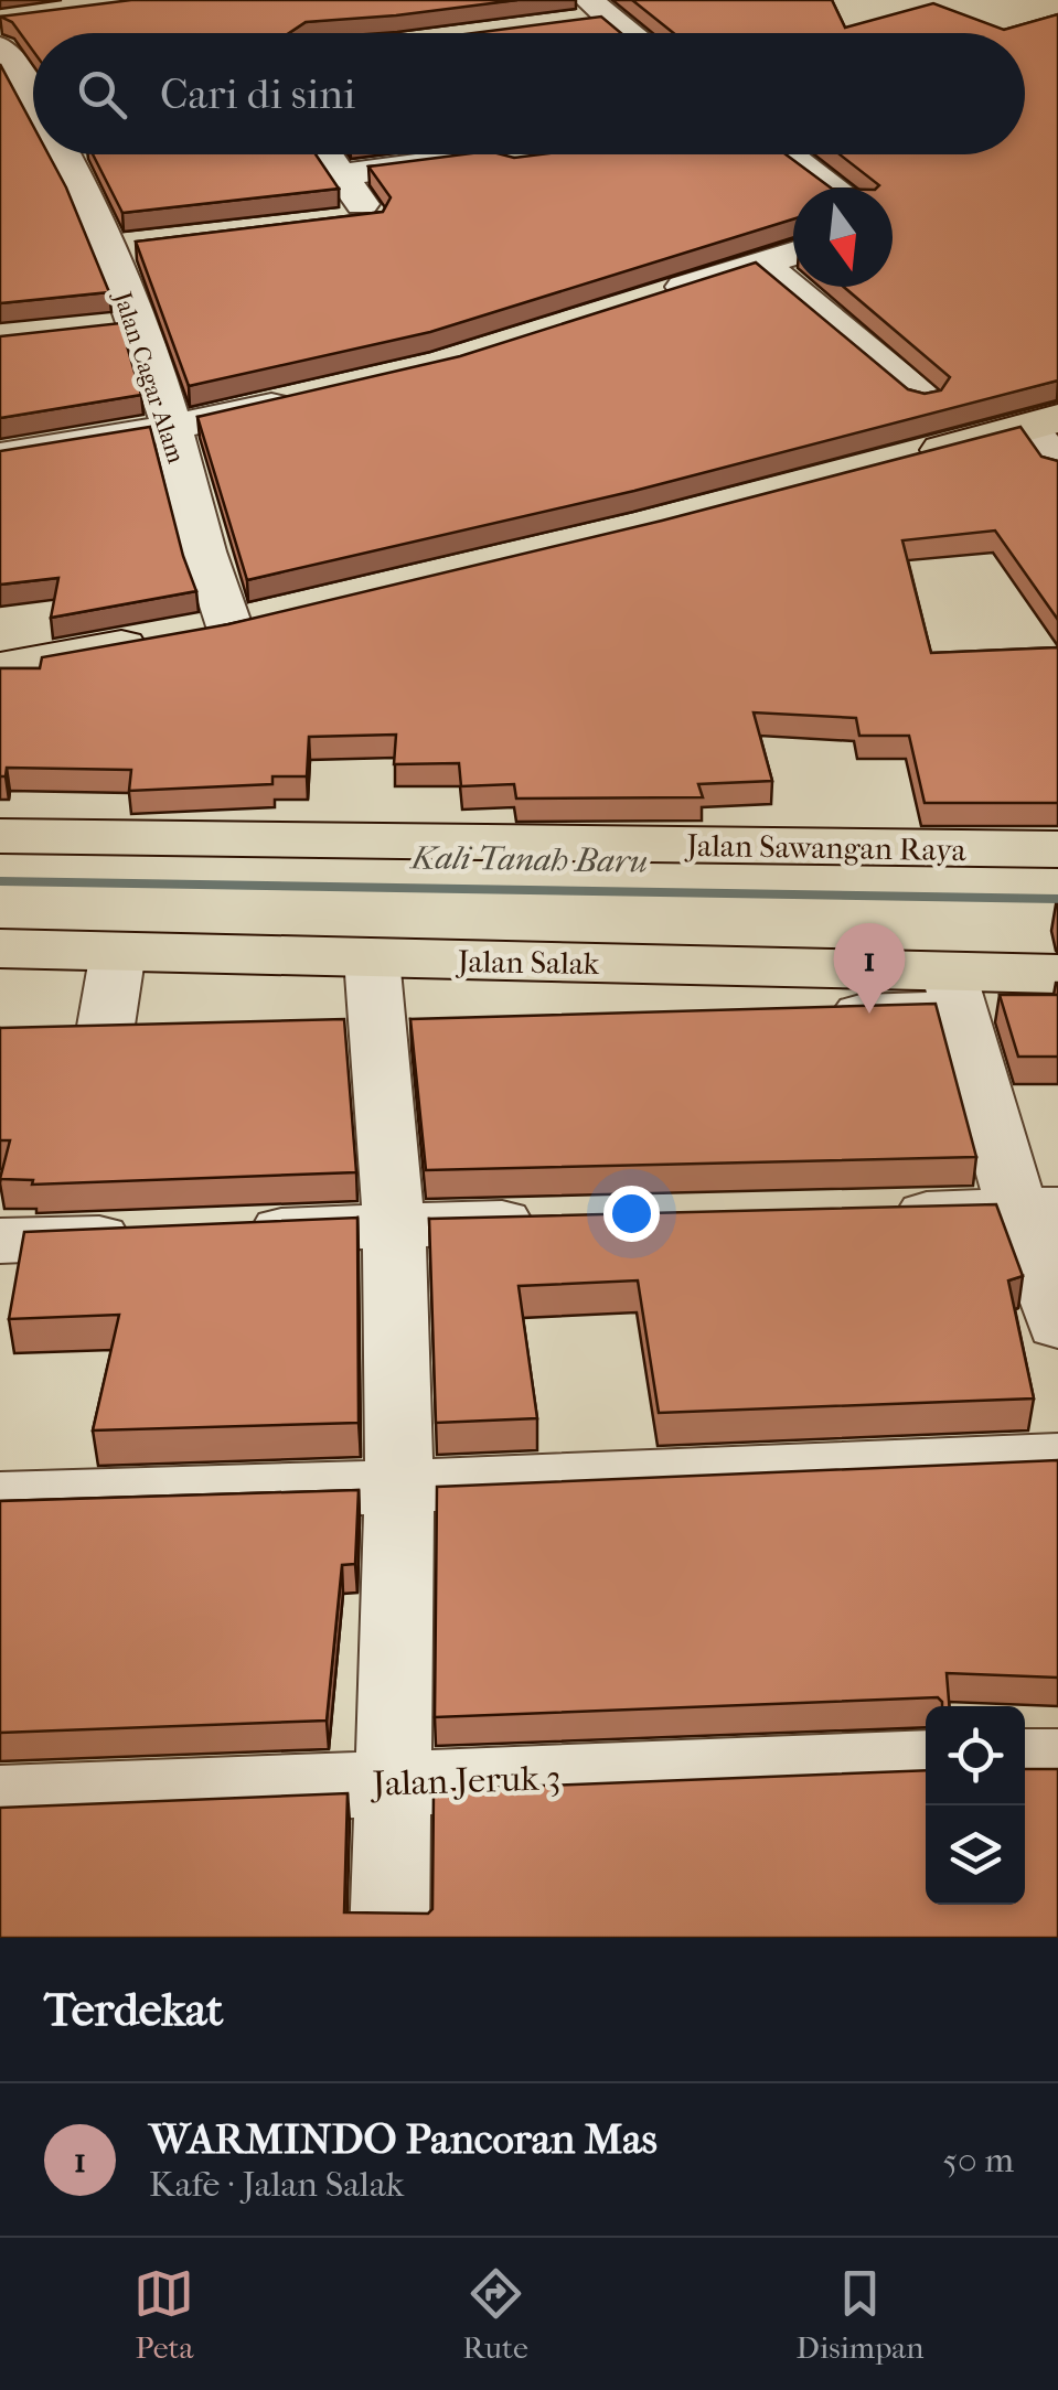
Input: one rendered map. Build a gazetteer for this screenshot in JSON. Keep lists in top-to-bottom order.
{
  "streets": {
    "main road": ["Jalan Sawangan Raya", "Jalan Salak"],
    "street": ["Jalan Cagar Alam", "Jalan Jeruk 3"]
  },
  "water": ["Kali Tanah Baru"],
  "north": "bottom",
  "page": {
    "search": "Cari di sini",
    "pins": "1",
    "heading": "Terdekat",
    "list": [
      {
        "mark": "1",
        "name": "WARMINDO Pancoran Mas",
        "note": "Kafe · Jalan Salak",
        "value": "50 m"
      }
    ],
    "nav": ["Peta", "Rute", "Disimpan"]
  }
}
